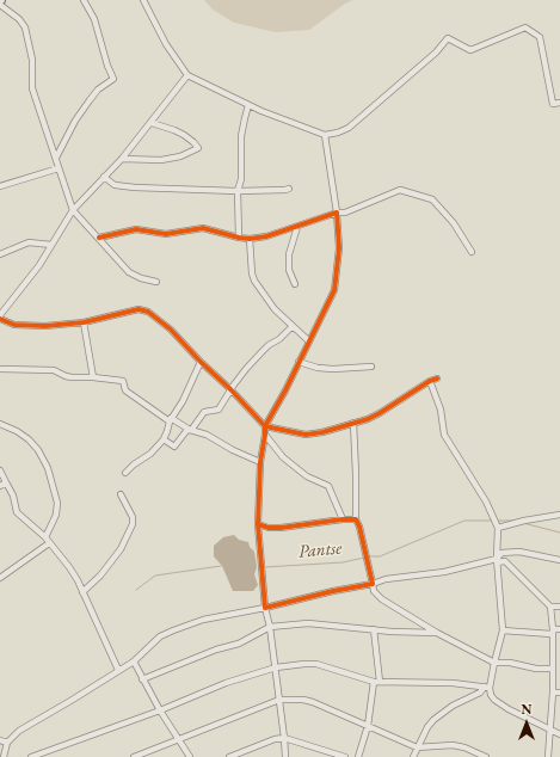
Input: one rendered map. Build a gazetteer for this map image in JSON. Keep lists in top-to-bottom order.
{
  "water": ["Pantse"],
  "north": "top"
}
